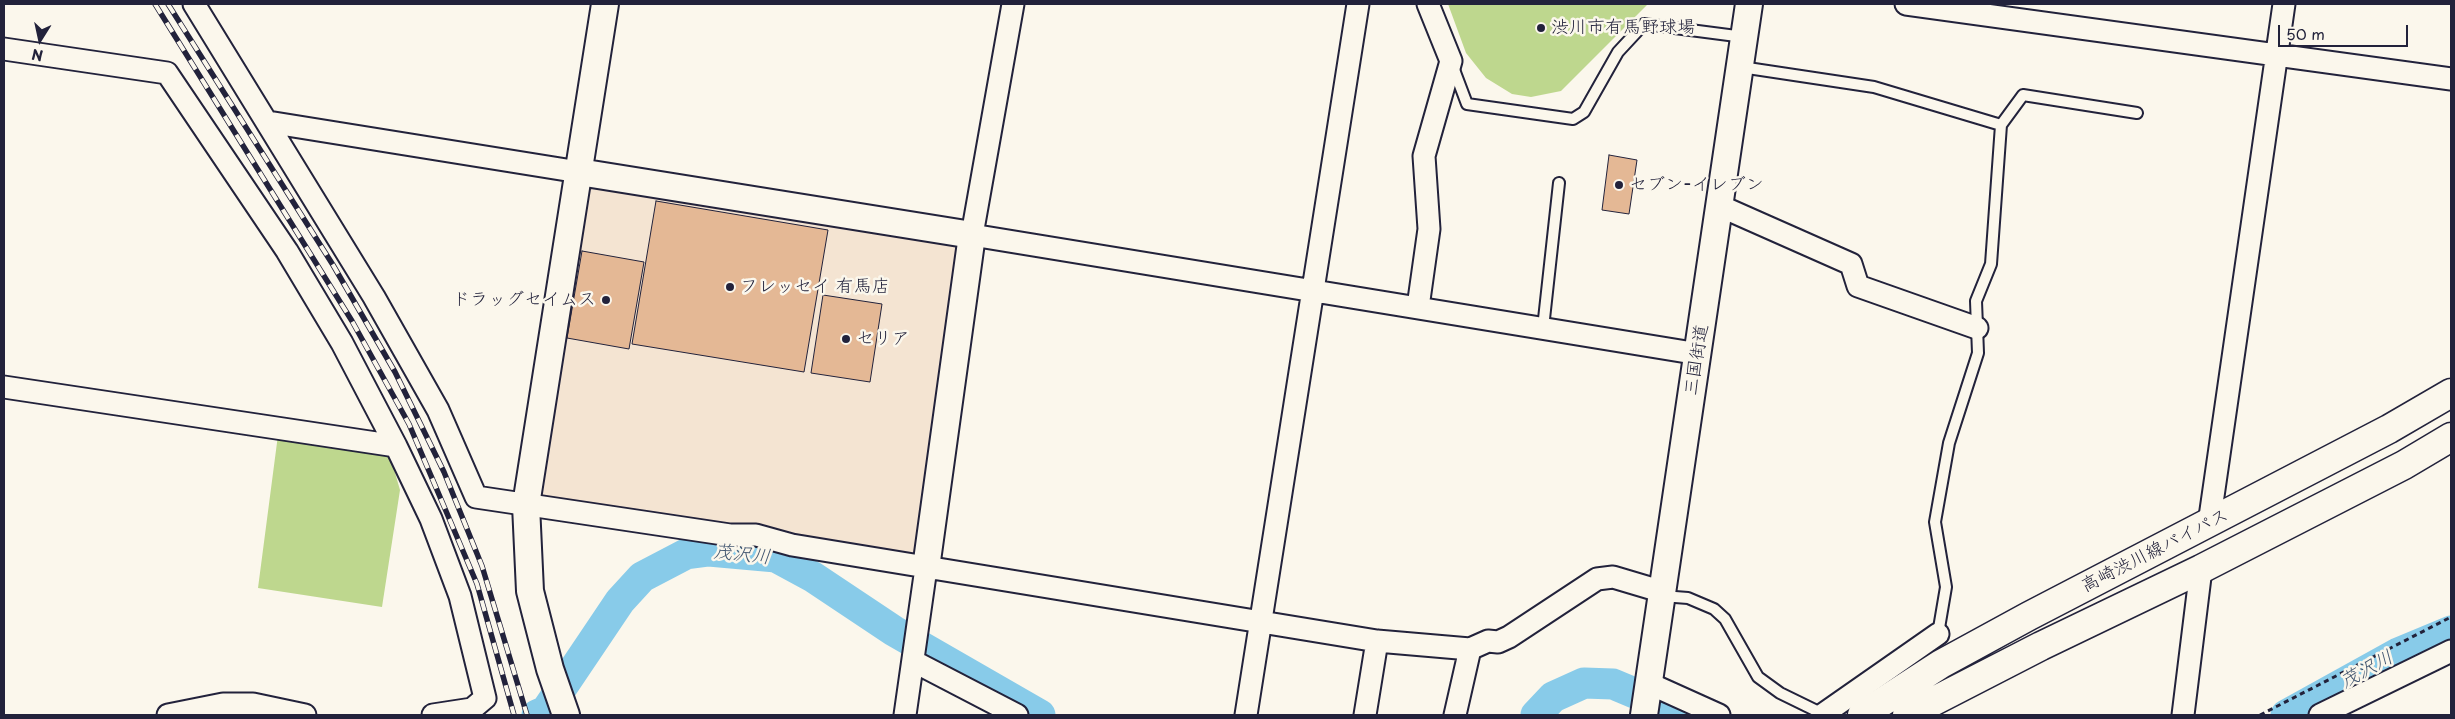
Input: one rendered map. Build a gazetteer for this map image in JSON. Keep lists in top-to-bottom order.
{
  "streets": {
    "main road": ["高崎渋川線バイパス"],
    "street": ["三国街道"]
  },
  "water": ["茂沢川"],
  "places": [
    "渋川市有馬野球場",
    "セブン-イレブン",
    "フレッセイ 有馬店",
    "ドラッグセイムス",
    "セリア"
  ],
  "scale_bar": "50 m",
  "north": "bottom"
}
